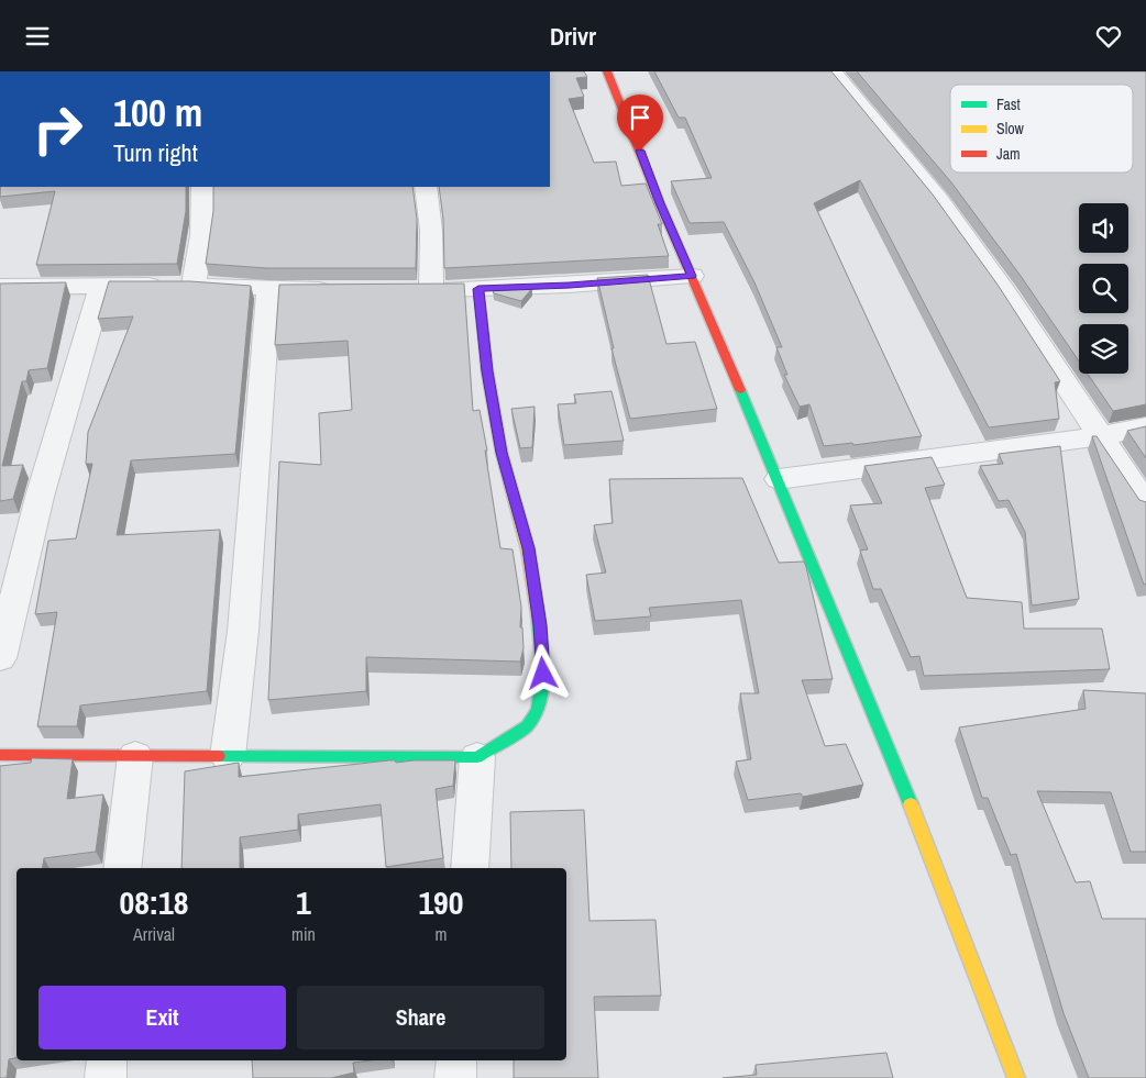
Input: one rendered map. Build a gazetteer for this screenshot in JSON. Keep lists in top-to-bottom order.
{
  "legend": ["Fast", "Slow", "Jam"],
  "page": {
    "header": "Drivr",
    "turn": ["100 m", "Turn right"],
    "eta": [
      "08:18",
      "Arrival",
      "1",
      "min",
      "190",
      "m"
    ],
    "buttons": ["Exit", "Share"]
  }
}
